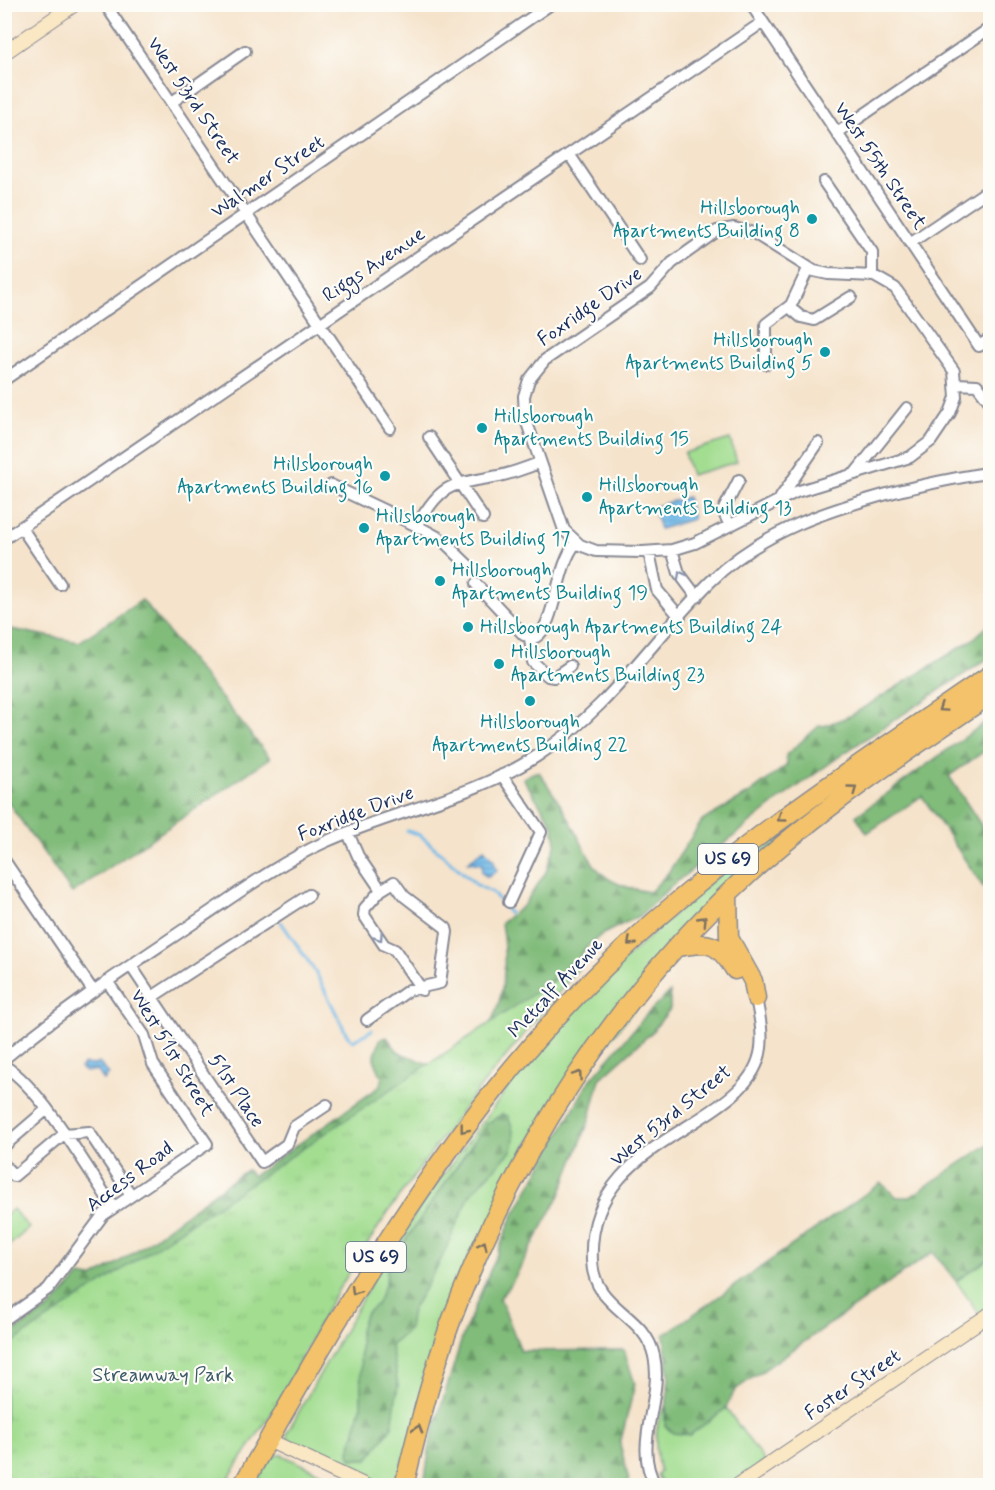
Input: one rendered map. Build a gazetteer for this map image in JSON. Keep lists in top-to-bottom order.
{
  "streets": {
    "highway": ["US 69", "Metcalf Avenue"],
    "street": [
      "West 53rd Street",
      "West 55th Street",
      "Walmer Street",
      "Riggs Avenue",
      "Foxridge Drive",
      "West 51st Street",
      "51st Place",
      "Access Road",
      "Foster Street"
    ]
  },
  "crossings": [
    ["West 53rd Street", "Walmer Street"],
    ["West 53rd Street", "Riggs Avenue"],
    ["West 55th Street", "Riggs Avenue"],
    ["Foxridge Drive", "West 51st Street"],
    ["Foxridge Drive", "51st Place"],
    ["US 69", "Metcalf Avenue"],
    ["West 51st Street", "Access Road"]
  ],
  "parks": ["Streamway Park"],
  "places": [
    "Hillsborough Apartments Building 8",
    "Hillsborough Apartments Building 5",
    "Hillsborough Apartments Building 15",
    "Hillsborough Apartments Building 16",
    "Hillsborough Apartments Building 13",
    "Hillsborough Apartments Building 17",
    "Hillsborough Apartments Building 19",
    "Hillsborough Apartments Building 24",
    "Hillsborough Apartments Building 23",
    "Hillsborough Apartments Building 22"
  ]
}
